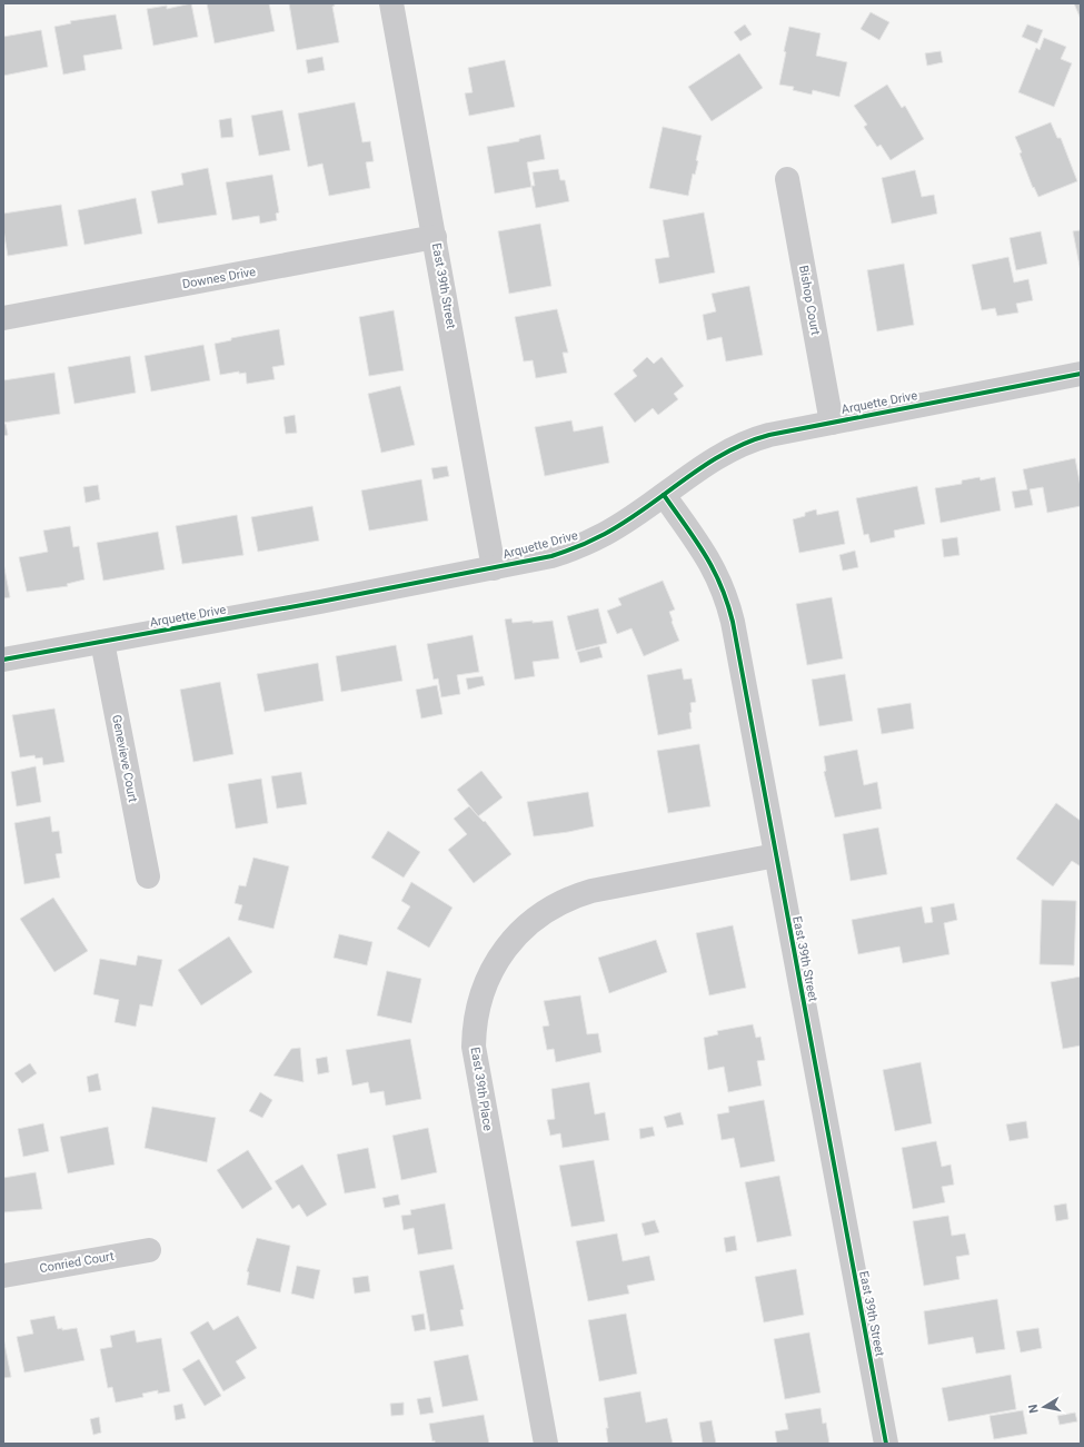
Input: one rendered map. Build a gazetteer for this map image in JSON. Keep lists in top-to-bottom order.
{
  "streets": {
    "street": [
      "Downes Drive",
      "East 39th Street",
      "Bishop Court",
      "Arquette Drive",
      "Genevieve Court",
      "East 39th Place",
      "Conried Court"
    ]
  },
  "crossings": [
    ["Downes Drive", "East 39th Street"],
    ["East 39th Street", "Arquette Drive"],
    ["East 39th Street", "East 39th Place"],
    ["Bishop Court", "Arquette Drive"],
    ["Arquette Drive", "Genevieve Court"]
  ],
  "north": "left"
}
